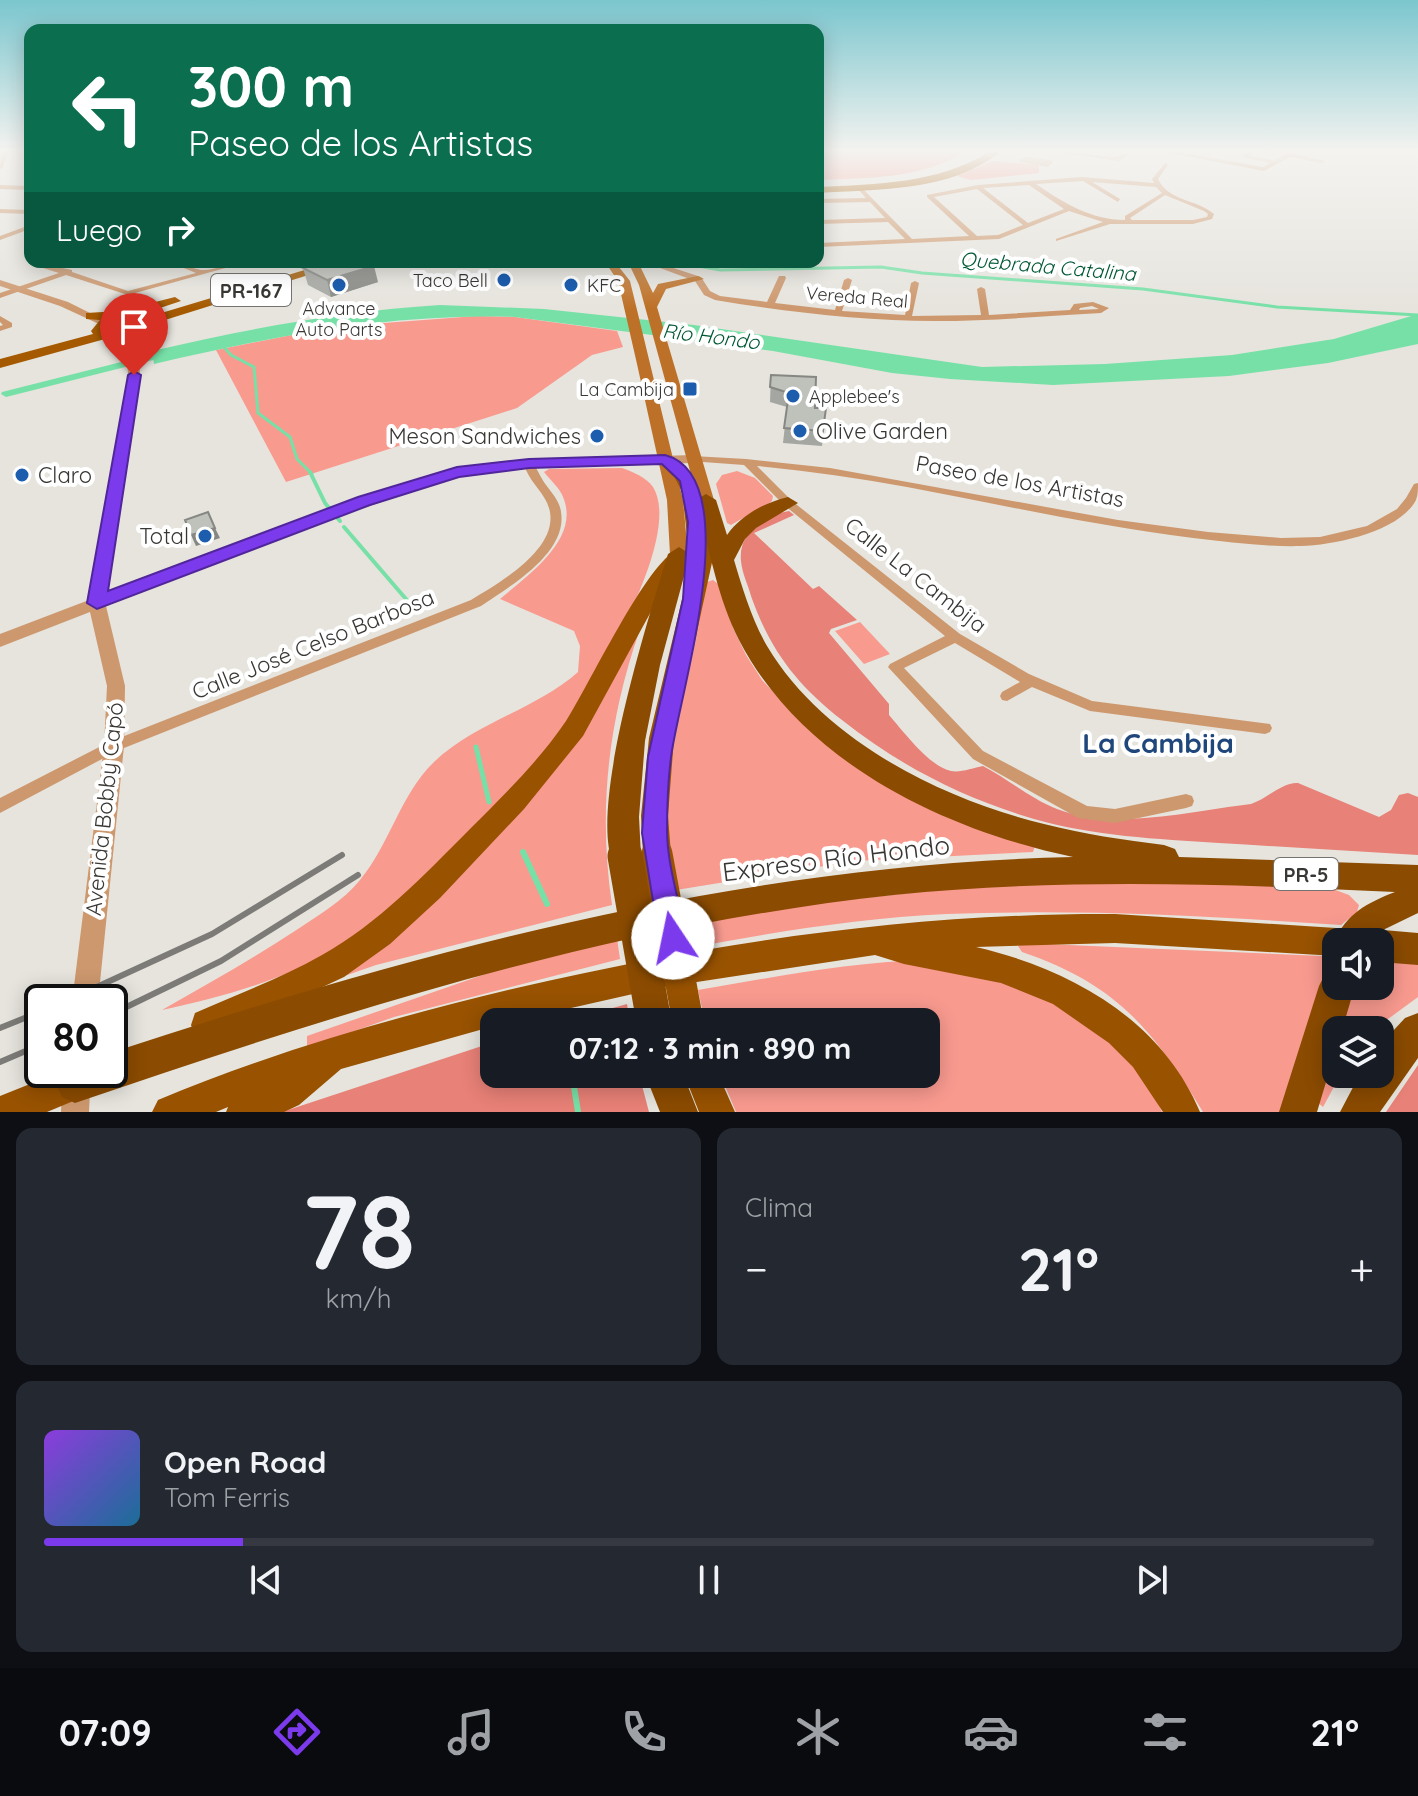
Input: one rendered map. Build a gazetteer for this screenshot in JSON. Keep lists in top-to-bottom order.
{
  "streets": {
    "highway": ["Expreso Río Hondo", "PR-5"],
    "main road": ["PR-167"],
    "street": [
      "Vereda Real",
      "Paseo de los Artistas",
      "Calle La Cambija",
      "Calle José Celso Barbosa",
      "Avenida Bobby Capó"
    ]
  },
  "crossings": [
    ["PR-167", "Avenida Bobby Capó"],
    ["Paseo de los Artistas", "Calle La Cambija"],
    ["Paseo de los Artistas", "Calle José Celso Barbosa"],
    ["Paseo de los Artistas", "Avenida Bobby Capó"],
    ["Calle José Celso Barbosa", "Avenida Bobby Capó"]
  ],
  "districts": ["La Cambija"],
  "water": ["Quebrada Catalina", "Río Hondo"],
  "places": {
    "other": [
      "Taco Bell",
      "Advance Auto Parts",
      "KFC",
      "Applebee's",
      "Olive Garden",
      "Meson Sandwiches",
      "Claro",
      "Total"
    ],
    "transit": ["La Cambija"]
  },
  "page": {
    "turn": ["300 m", "Paseo de los Artistas"],
    "then": "Luego",
    "limit": "80",
    "trip": "07:12 · 3 min · 890 m",
    "tile": [
      ["78", "km/h"],
      "Clima"
    ],
    "heat": ["−", "21°", "+"],
    "song": ["Open Road", "Tom Ferris"],
    "tabs": ["07:09", "21°"]
  }
}
